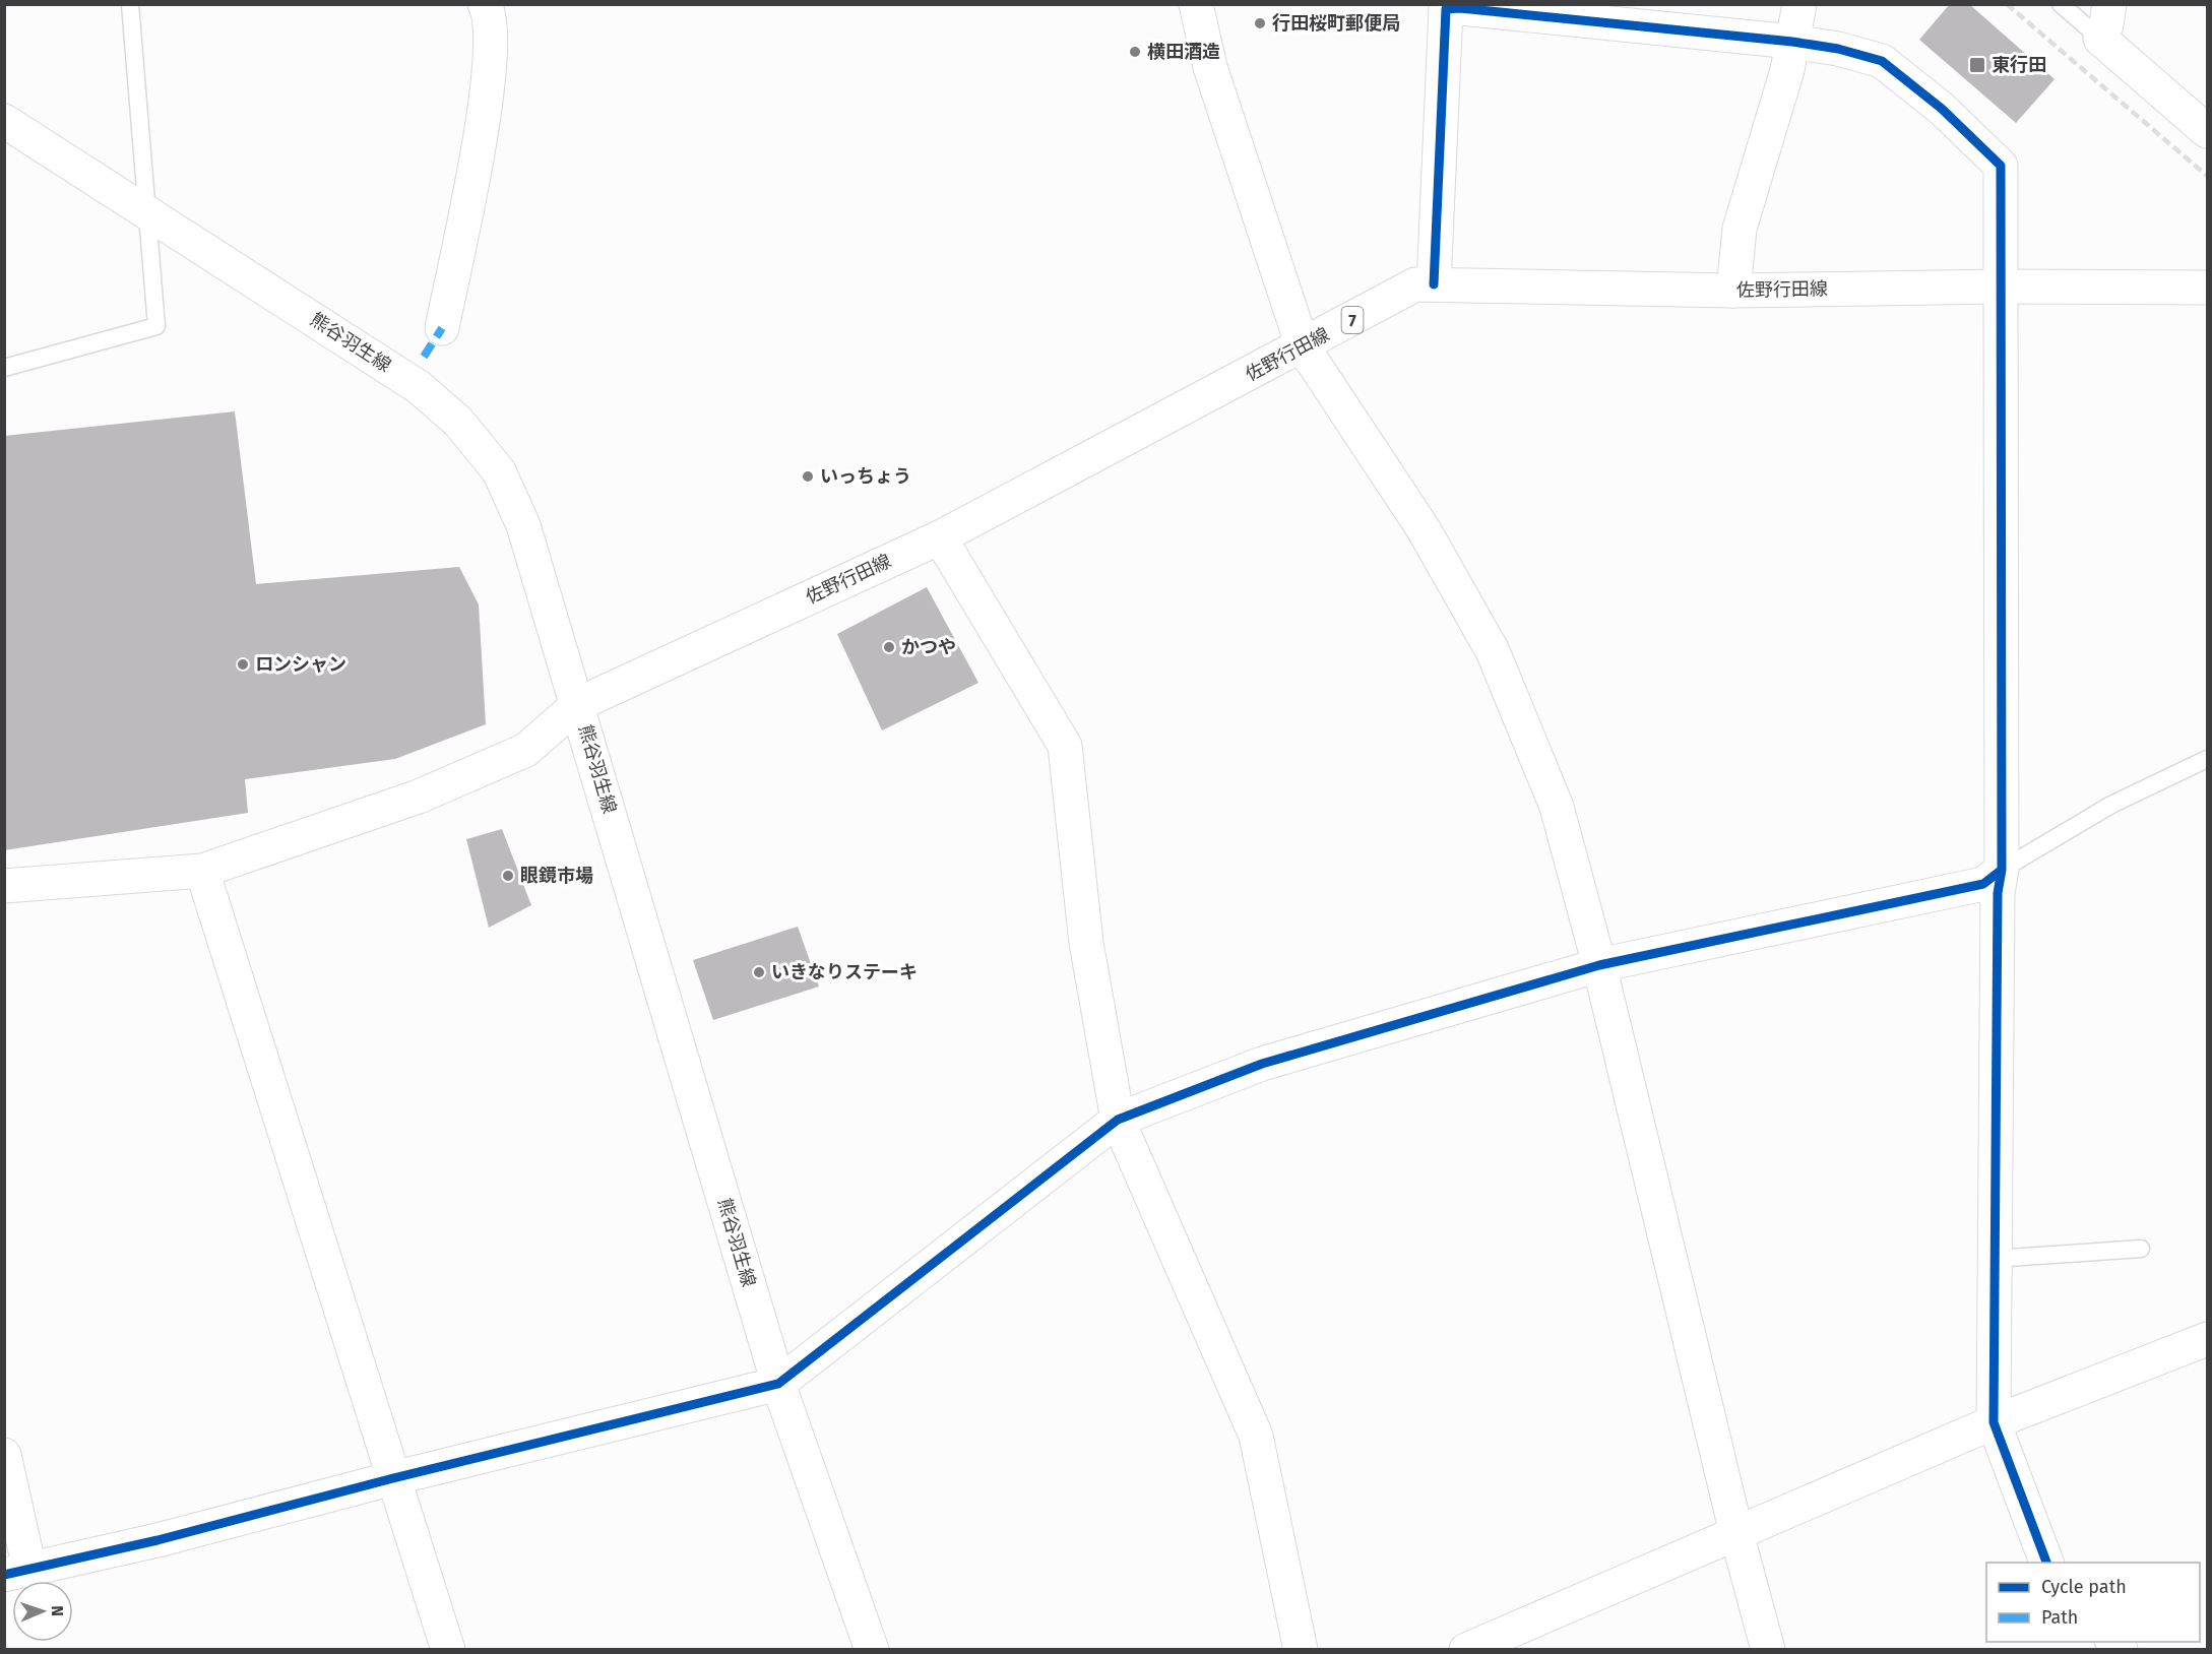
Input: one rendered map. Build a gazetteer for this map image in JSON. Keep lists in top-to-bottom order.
{
  "streets": {
    "street": ["佐野行田線", "7", "熊谷羽生線"]
  },
  "crossings": [
    ["佐野行田線", "熊谷羽生線"]
  ],
  "places": {
    "other": [
      "行田桜町郵便局",
      "横田酒造",
      "いっちょう",
      "かつや",
      "ロンシャン",
      "眼鏡市場",
      "いきなりステーキ"
    ],
    "transit": ["東行田"]
  },
  "legend": ["Cycle path", "Path"],
  "north": "right"
}
